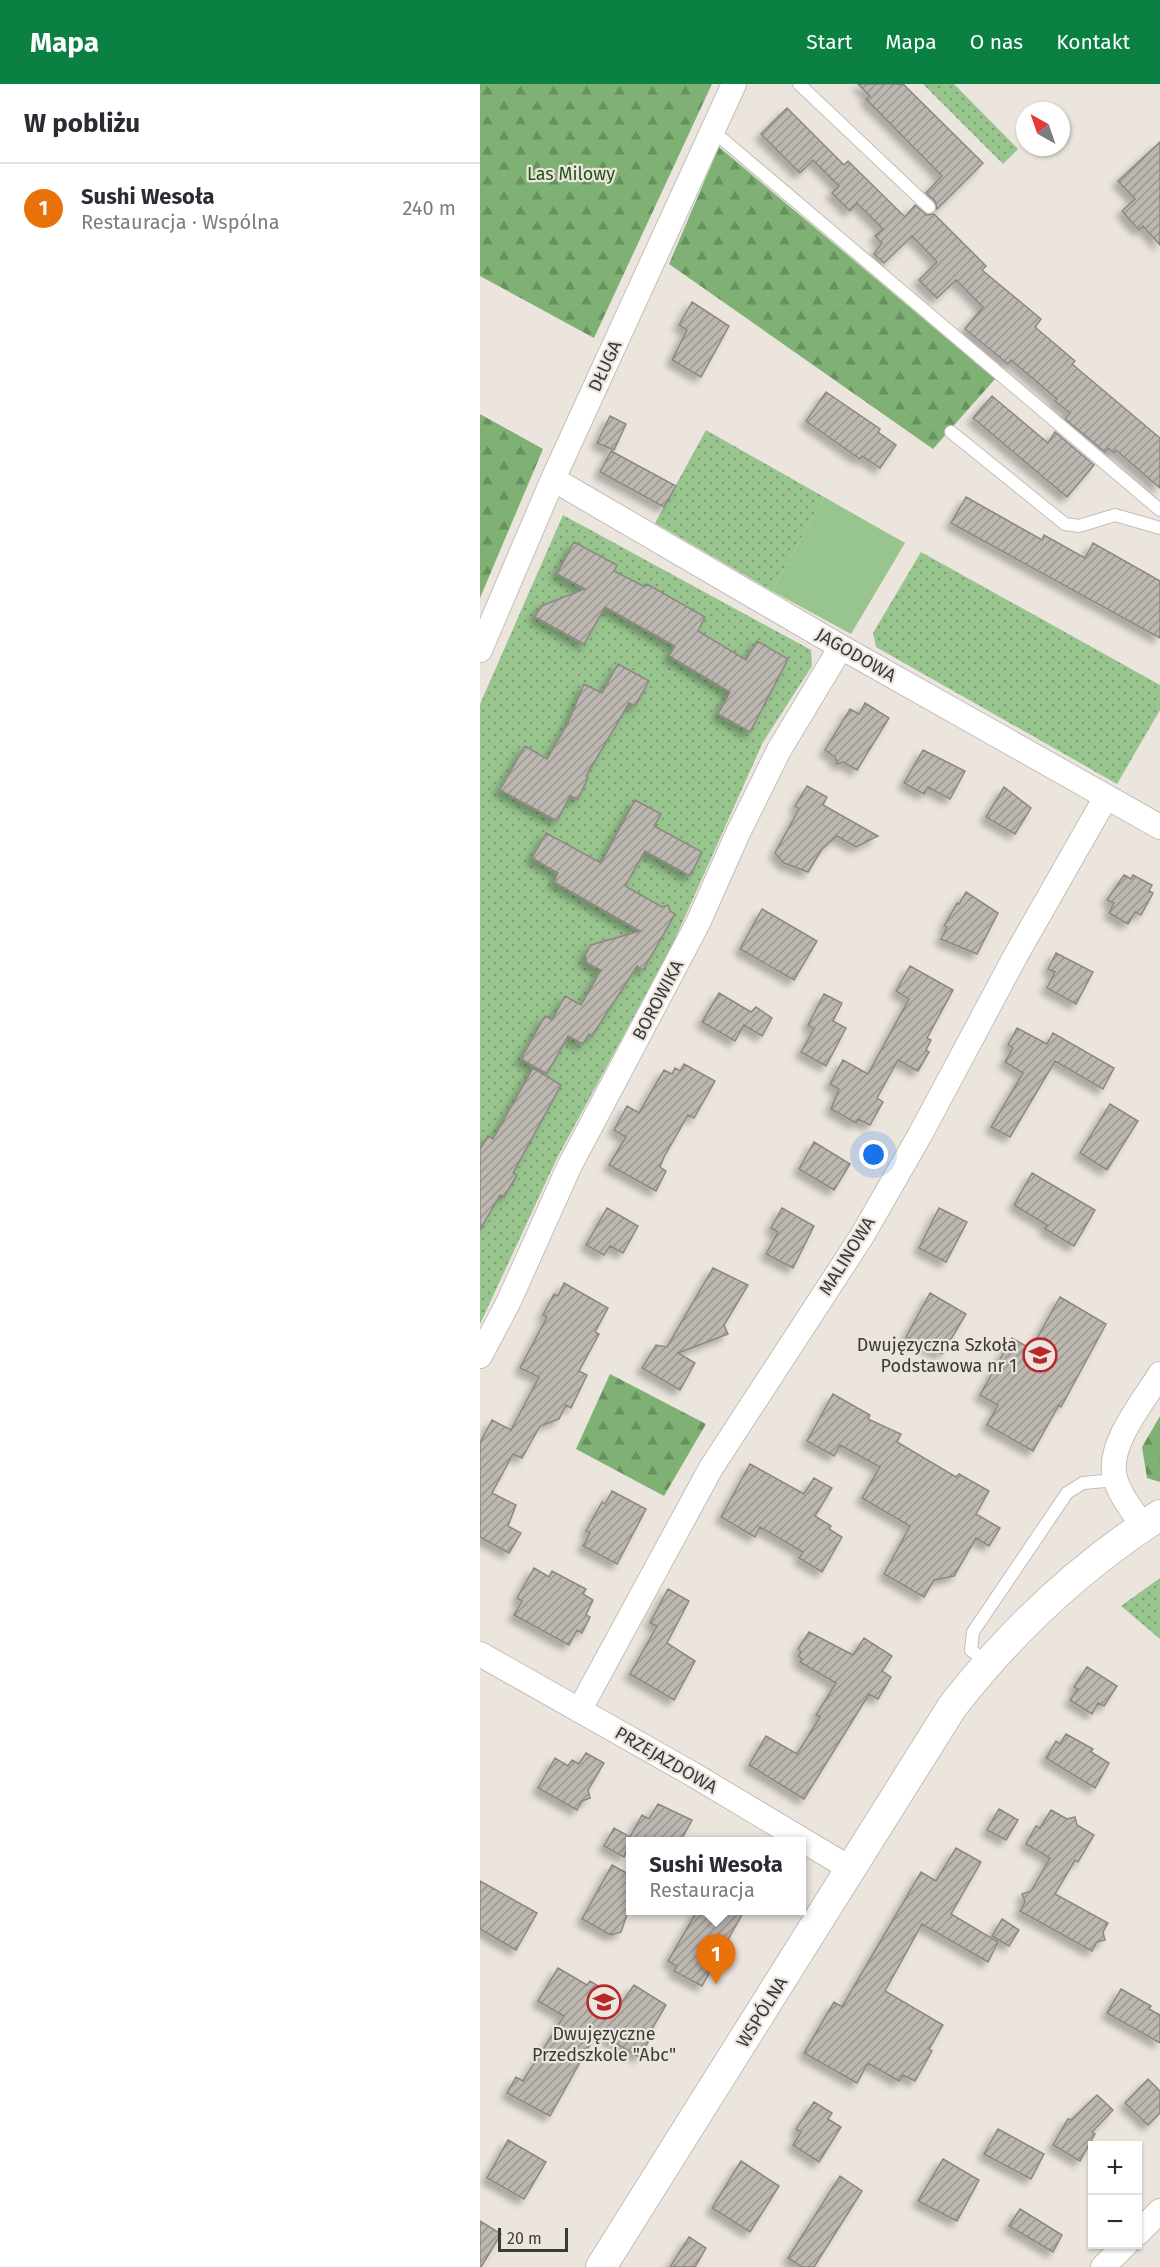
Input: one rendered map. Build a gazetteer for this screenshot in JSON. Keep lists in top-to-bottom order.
{
  "streets": {
    "street": [
      "DŁUGA",
      "JAGODOWA",
      "BOROWIKA",
      "MALINOWA",
      "PRZEJAZDOWA",
      "WSPÓLNA"
    ]
  },
  "crossings": [
    ["DŁUGA", "JAGODOWA"],
    ["JAGODOWA", "BOROWIKA"],
    ["JAGODOWA", "MALINOWA"],
    ["MALINOWA", "PRZEJAZDOWA"],
    ["PRZEJAZDOWA", "WSPÓLNA"]
  ],
  "parks": ["Las Milowy"],
  "places": {
    "school or university": ["Dwujęzyczna Szkoła Podstawowa nr 1", "Dwujęzyczne Przedszkole \"Abc\""]
  },
  "scale_bar": "20 m",
  "north": "top left",
  "page": {
    "header": "Mapa",
    "nav": [
      "Start",
      "Mapa",
      "O nas",
      "Kontakt"
    ],
    "heading": "W pobliżu",
    "list": [
      {
        "mark": "1",
        "name": "Sushi Wesoła",
        "note": "Restauracja · Wspólna",
        "value": "240 m"
      }
    ],
    "popup": ["Sushi Wesoła", "Restauracja"],
    "pins": "1",
    "map_buttons": ["+", "−"],
    "scale": "20 m"
  }
}
